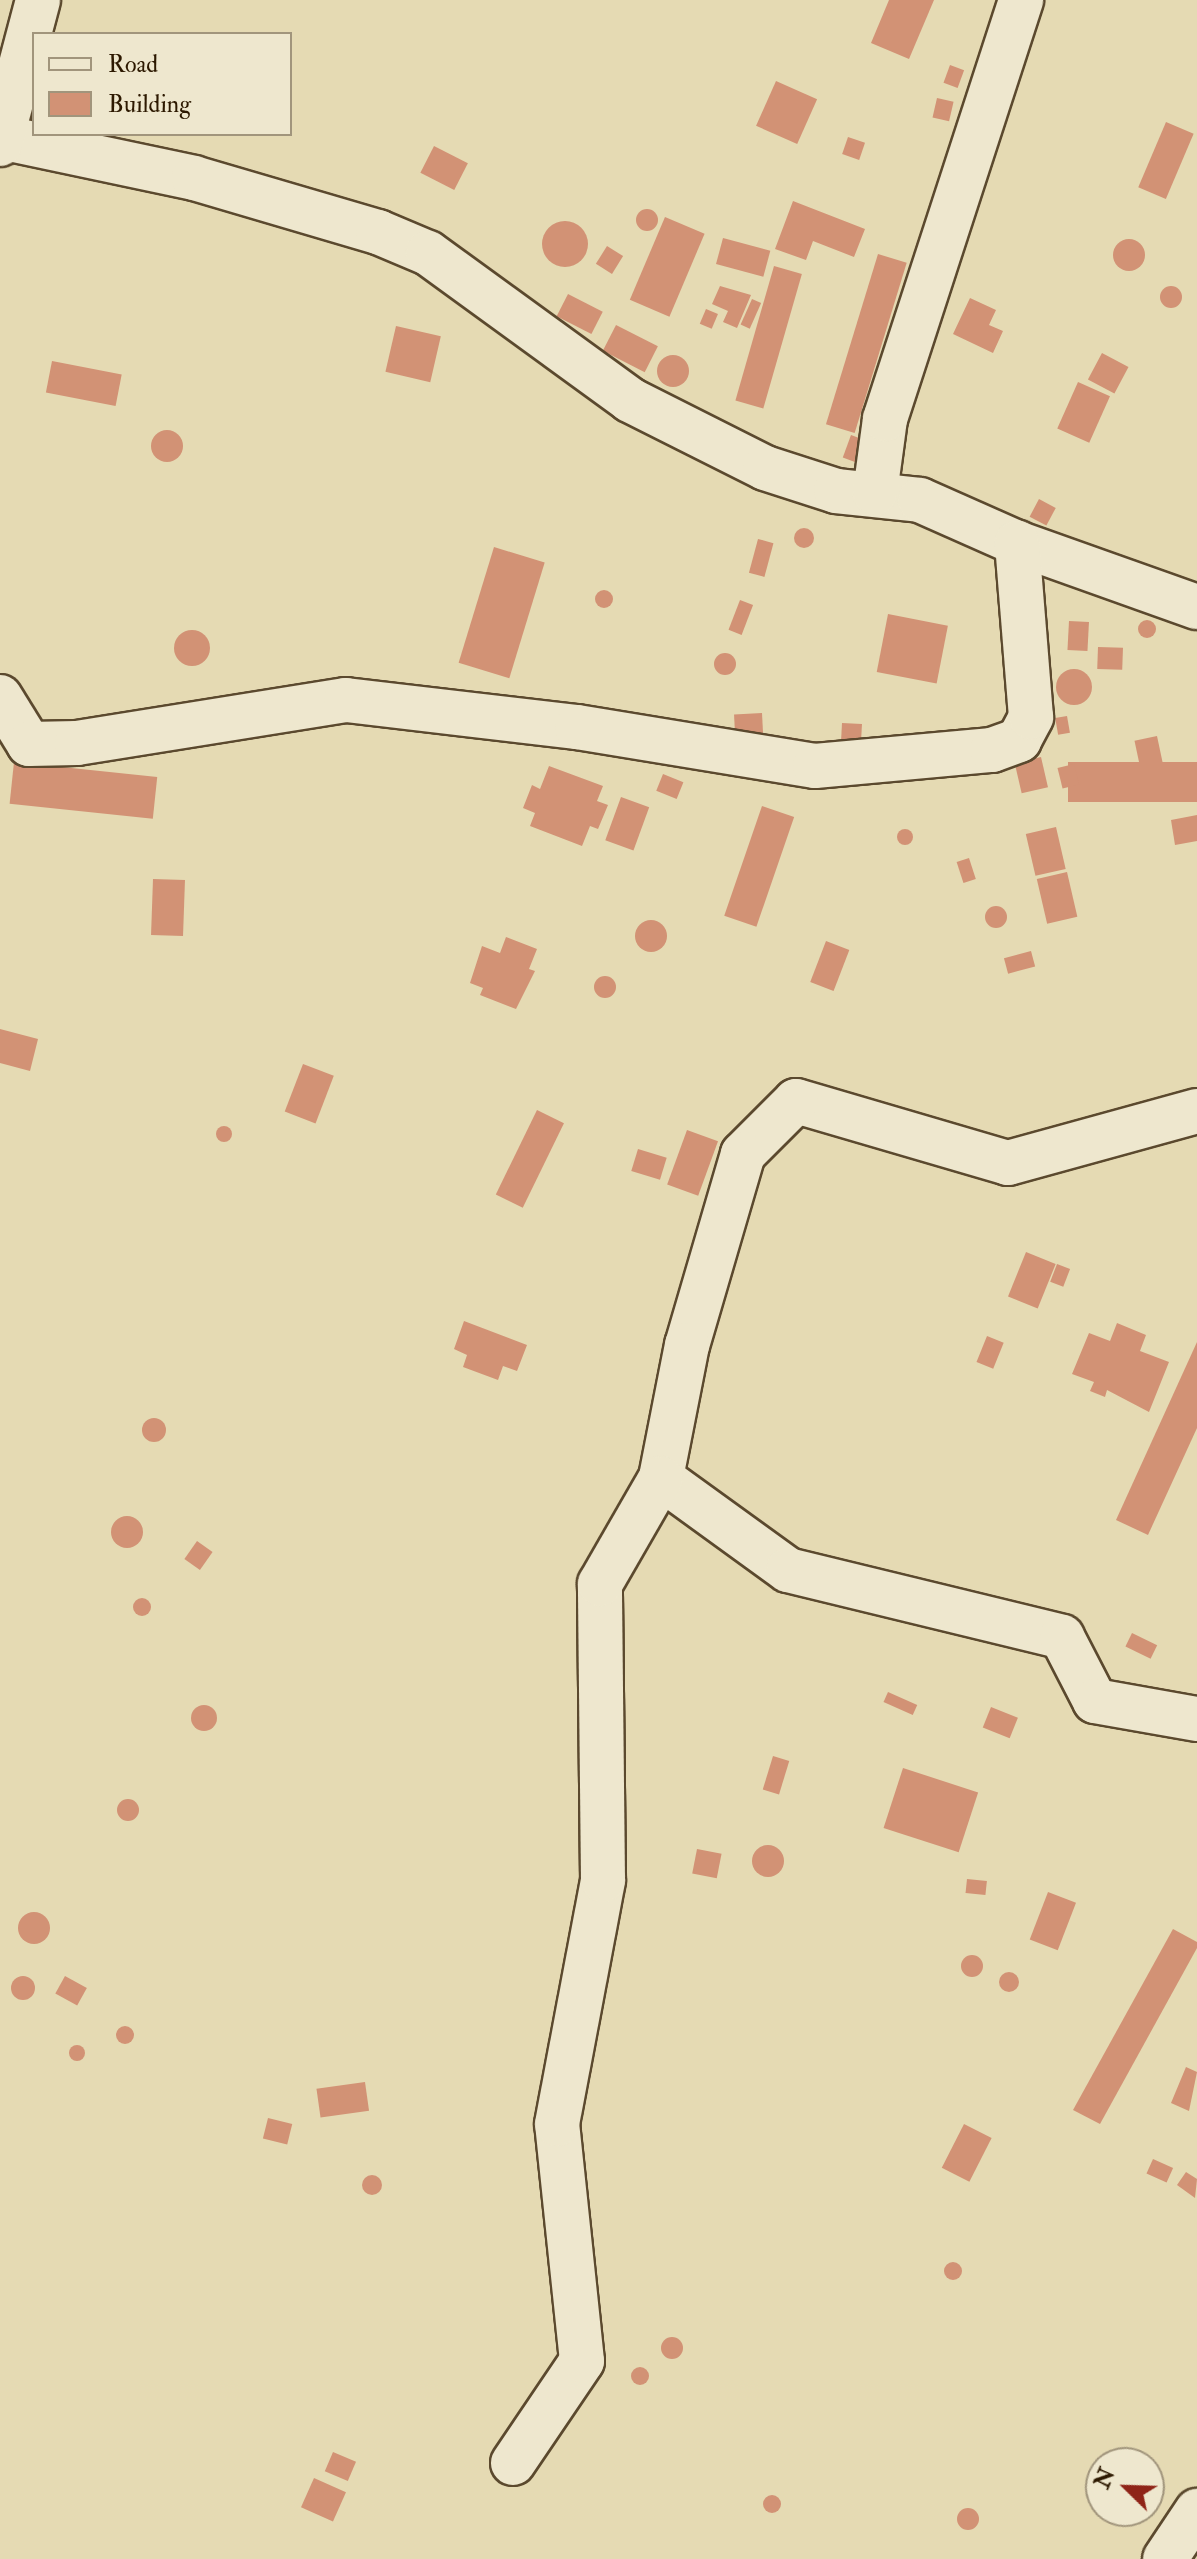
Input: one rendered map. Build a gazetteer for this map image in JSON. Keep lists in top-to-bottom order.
{
  "legend": ["Road", "Building"],
  "north": "top left"
}
